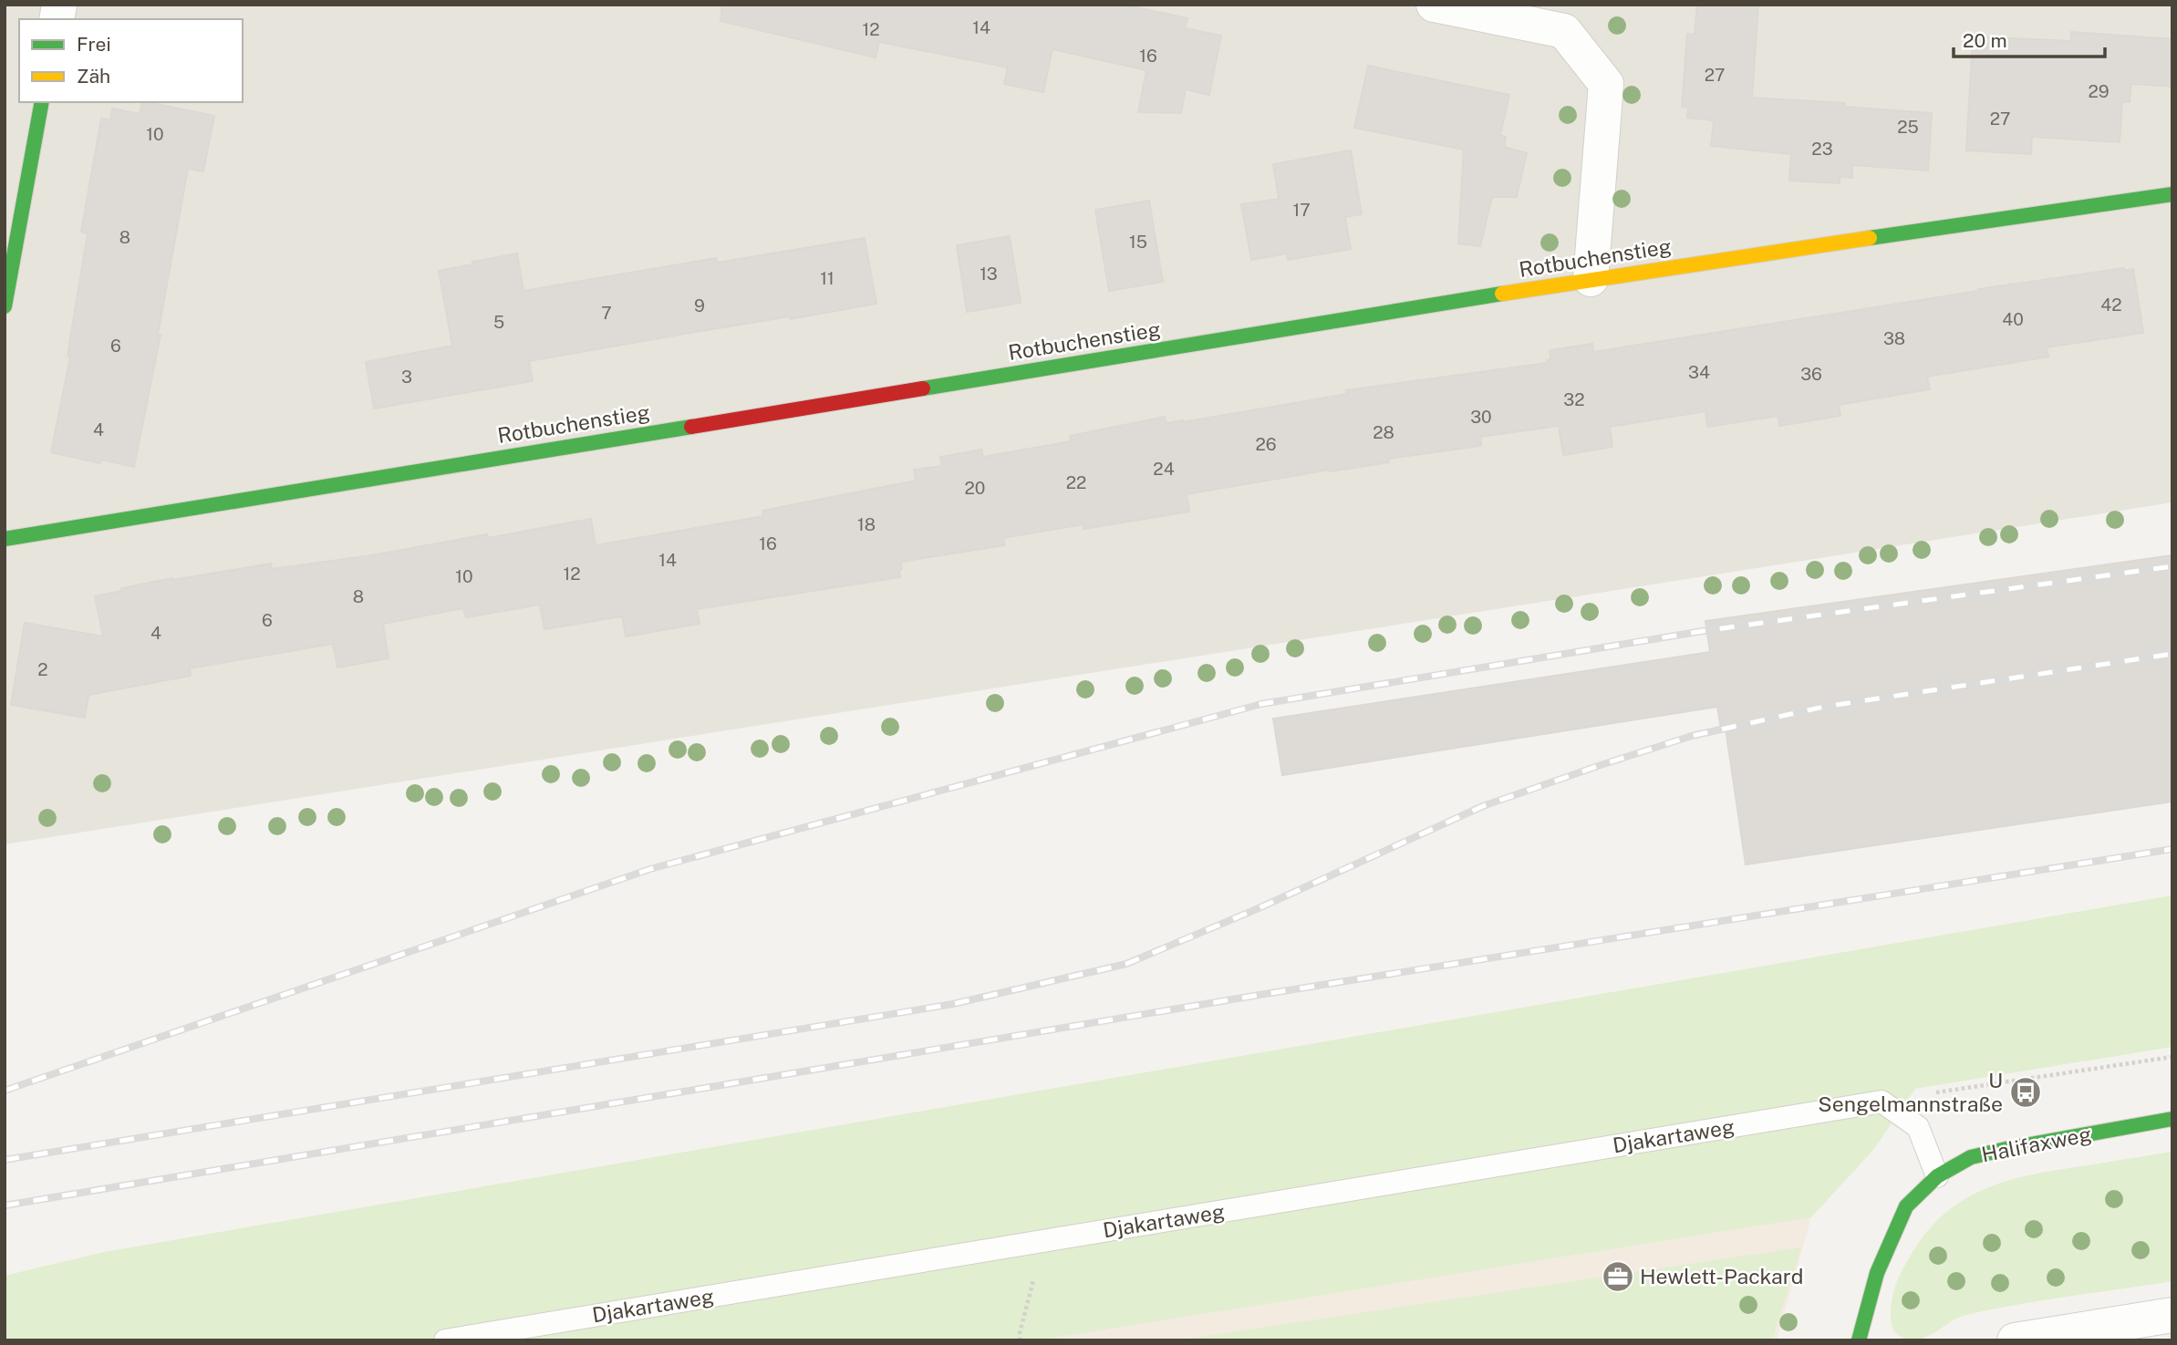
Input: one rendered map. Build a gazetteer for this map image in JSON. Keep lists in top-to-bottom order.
{
  "streets": {
    "street": ["Rotbuchenstieg", "Halifaxweg"],
    "lane": ["Djakartaweg"]
  },
  "places": {
    "bus stop": ["U Sengelmannstraße"],
    "office": ["Hewlett-Packard"]
  },
  "house_numbers": [
    "14",
    "12",
    "16",
    "27",
    "29",
    "27",
    "25",
    "10",
    "23",
    "17",
    "8",
    "15",
    "13",
    "11",
    "42",
    "9",
    "7",
    "40",
    "5",
    "38",
    "6",
    "34",
    "36",
    "3",
    "32",
    "30",
    "4",
    "28",
    "26",
    "24",
    "22",
    "20",
    "18",
    "16",
    "14",
    "12",
    "10",
    "8",
    "6",
    "4",
    "2"
  ],
  "legend": ["Frei", "Zäh"],
  "scale_bar": "20 m"
}
